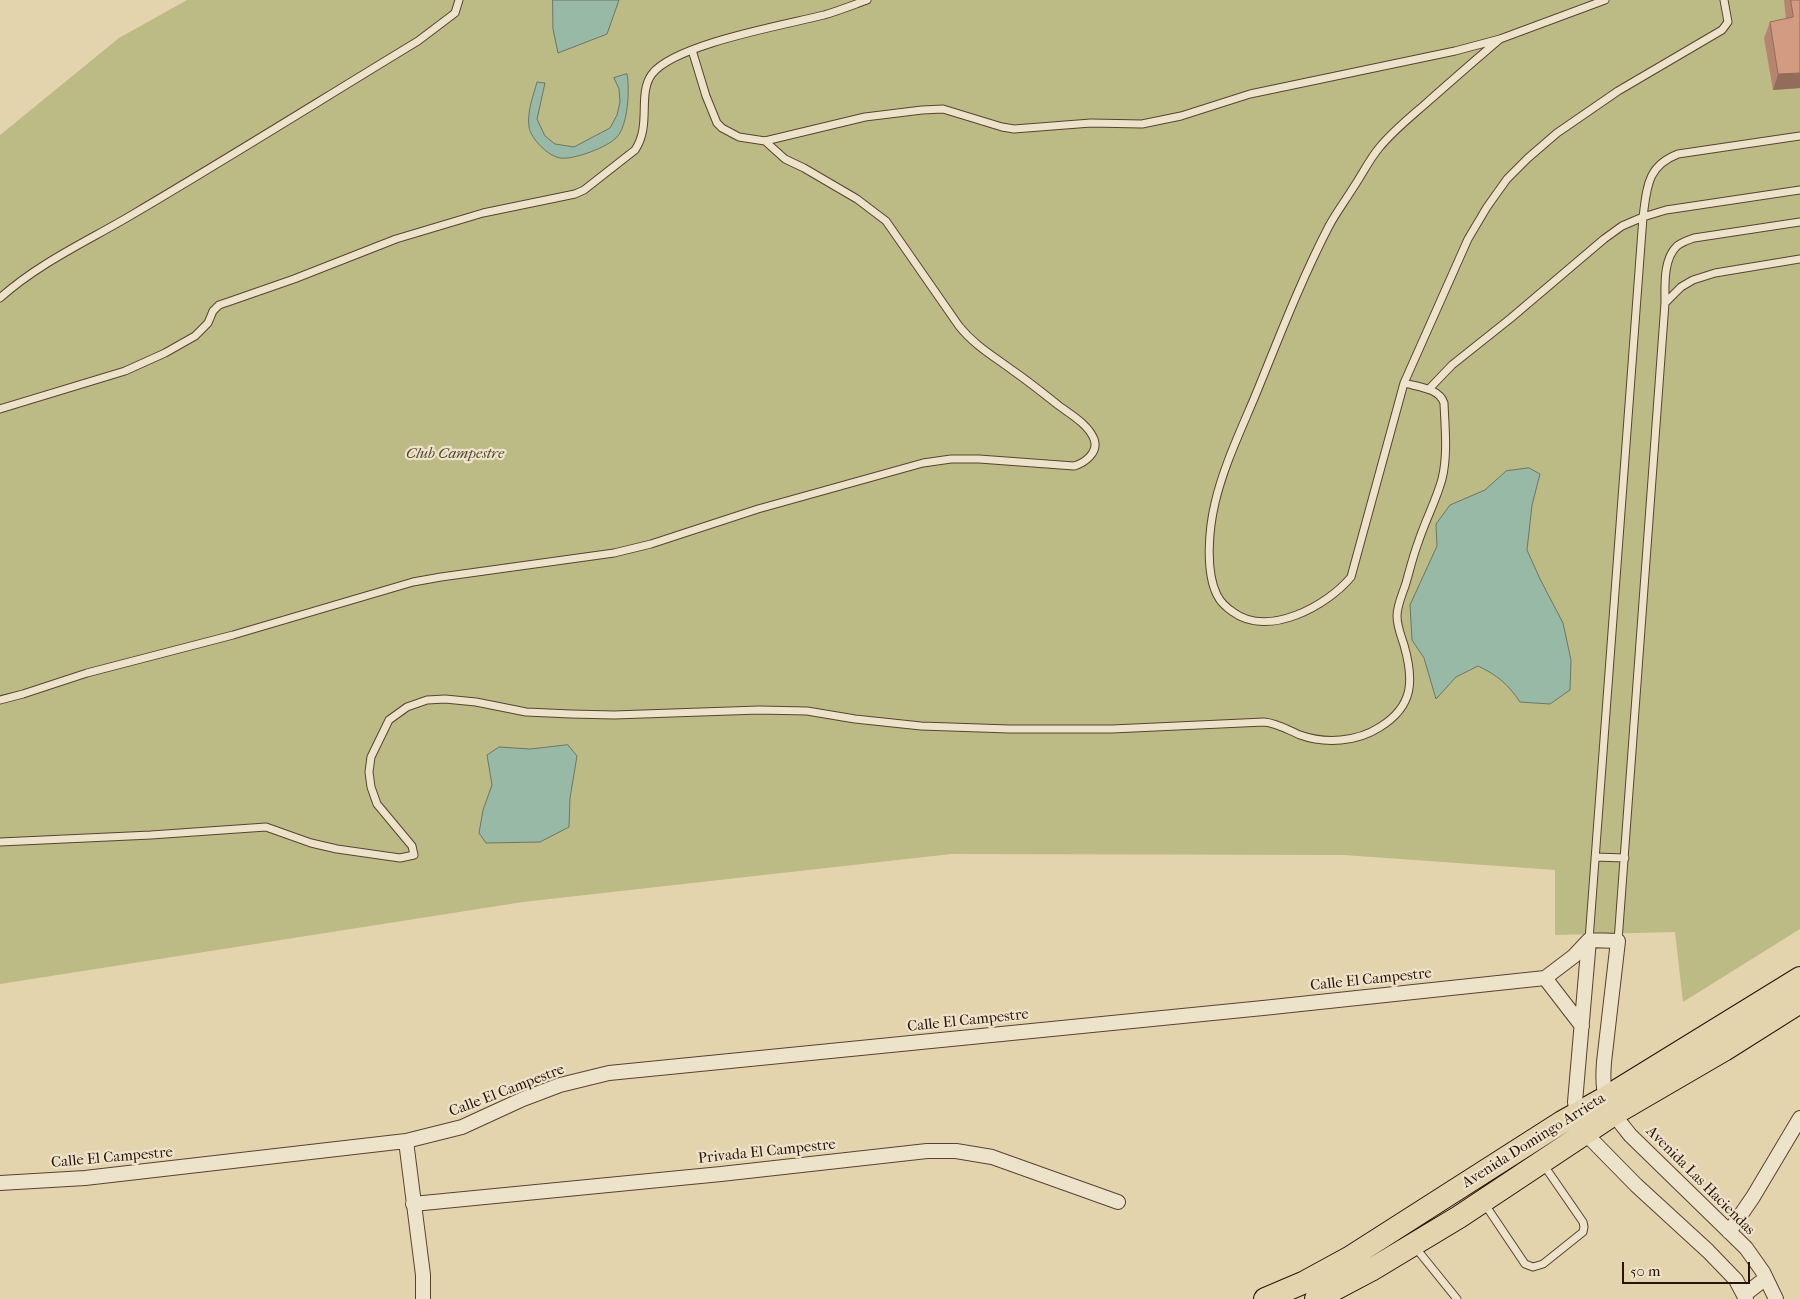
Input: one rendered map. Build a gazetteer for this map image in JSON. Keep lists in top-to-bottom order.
{
  "streets": {
    "main road": ["Avenida Domingo Arrieta"],
    "street": ["Calle El Campestre", "Privada El Campestre", "Avenida Las Haciendas"]
  },
  "crossings": [
    ["Avenida Domingo Arrieta", "Avenida Las Haciendas"]
  ],
  "parks": ["Club Campestre"],
  "scale_bar": "50 m"
}
